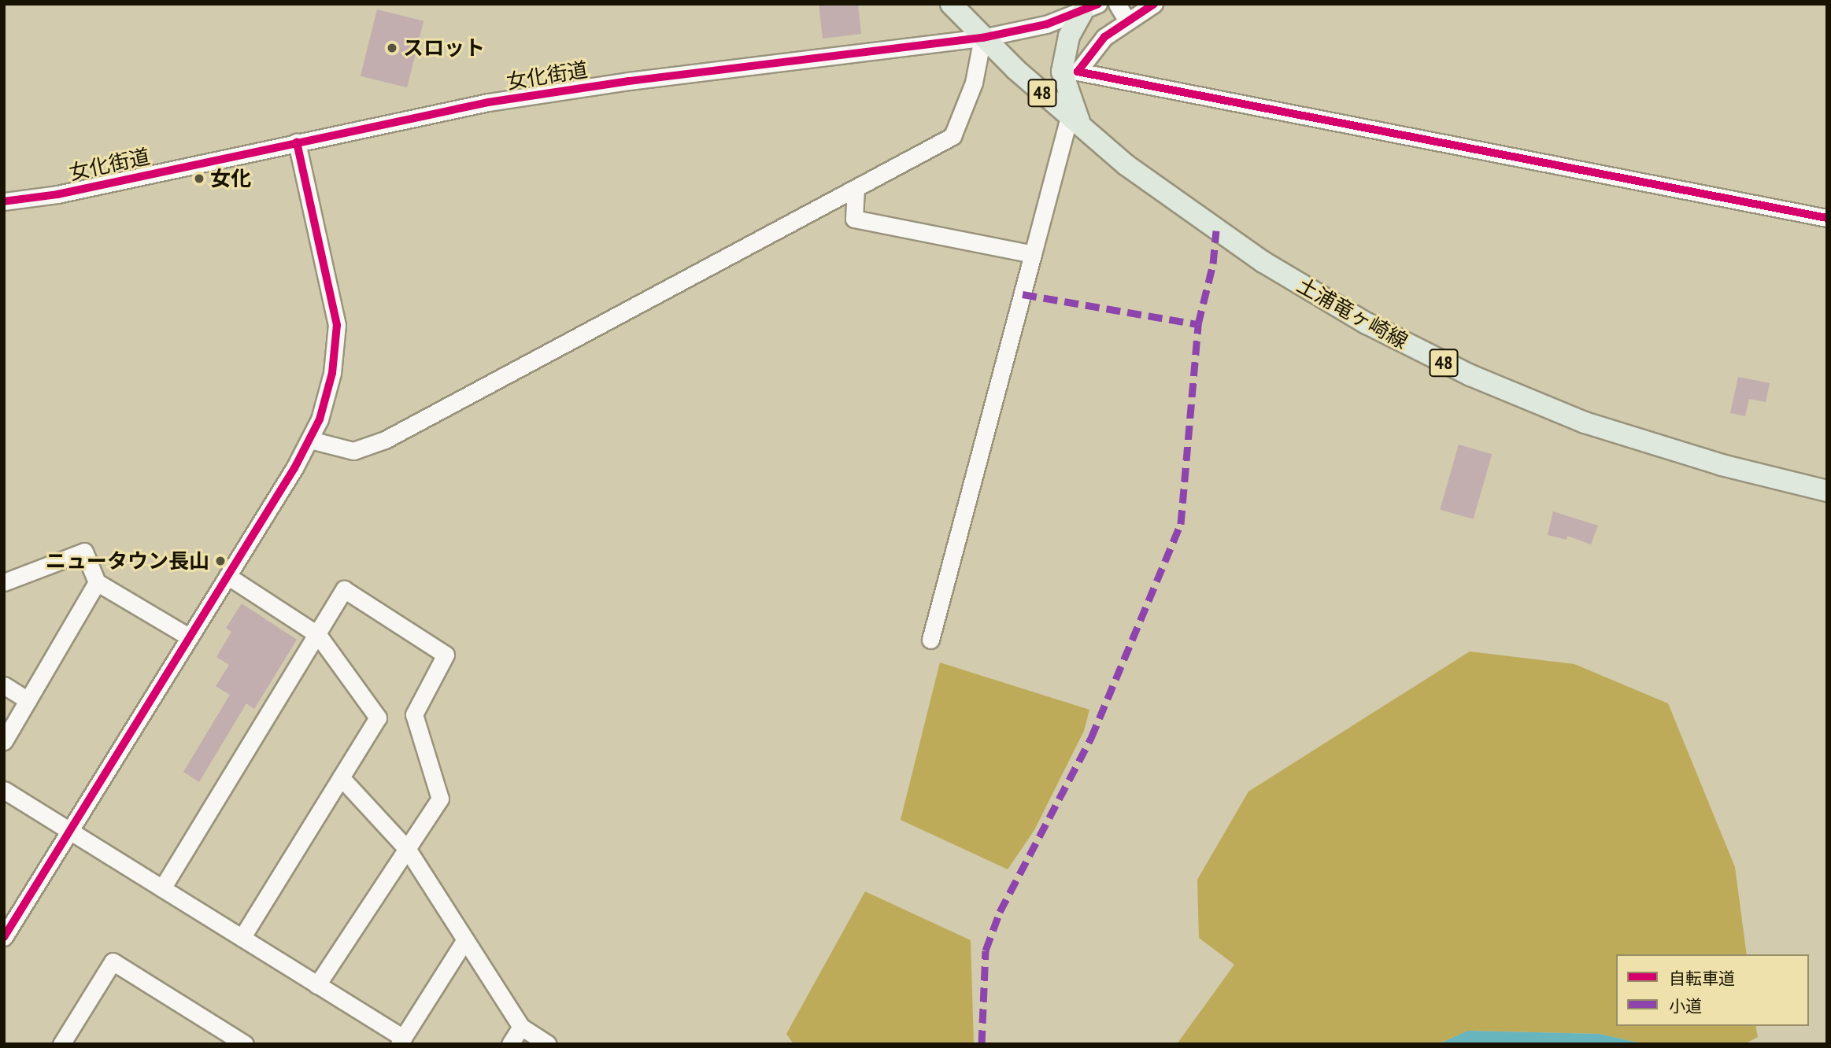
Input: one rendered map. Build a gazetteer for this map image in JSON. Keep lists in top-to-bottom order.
{
  "streets": {
    "main road": ["48", "土浦竜ヶ崎線"],
    "street": ["女化街道"]
  },
  "crossings": [
    ["女化街道", "土浦竜ヶ崎線"]
  ],
  "places": ["スロット", "女化", "ニュータウン長山"],
  "legend": ["自転車道", "小道"]
}
